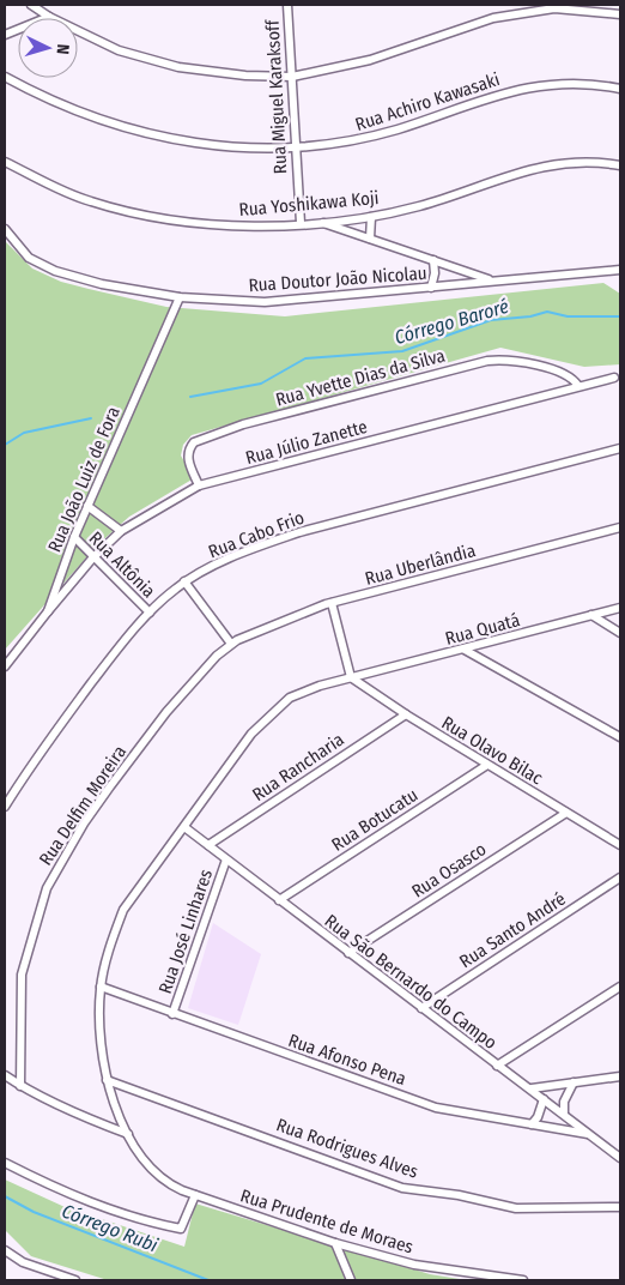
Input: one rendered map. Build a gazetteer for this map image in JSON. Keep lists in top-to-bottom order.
{
  "streets": {
    "street": [
      "Rua Miguel Karaksoff",
      "Rua Achiro Kawasaki",
      "Rua Yoshikawa Koji",
      "Rua Doutor João Nicolau",
      "Rua Yvette Dias da Silva",
      "Rua Júlio Zanette",
      "Rua João Luiz de Fora",
      "Rua Cabo Frio",
      "Rua Altônia",
      "Rua Uberlândia",
      "Rua Quatá",
      "Rua Olavo Bilac",
      "Rua Rancharia",
      "Rua Delfim Moreira",
      "Rua Botucatu",
      "Rua Osasco",
      "Rua Santo André",
      "Rua José Linhares",
      "Rua São Bernardo do Campo",
      "Rua Afonso Pena",
      "Rua Rodrigues Alves",
      "Rua Prudente de Moraes"
    ]
  },
  "crossings": [
    ["Rua Miguel Karaksoff", "Rua Achiro Kawasaki"],
    ["Rua Miguel Karaksoff", "Rua Yoshikawa Koji"],
    ["Rua Doutor João Nicolau", "Rua João Luiz de Fora"],
    ["Rua Yvette Dias da Silva", "Rua Júlio Zanette"],
    ["Rua Júlio Zanette", "Rua João Luiz de Fora"],
    ["Rua Júlio Zanette", "Rua Altônia"],
    ["Rua João Luiz de Fora", "Rua Altônia"],
    ["Rua Cabo Frio", "Rua Altônia"],
    ["Rua Uberlândia", "Rua Delfim Moreira"],
    ["Rua Quatá", "Rua Olavo Bilac"],
    ["Rua Quatá", "Rua São Bernardo do Campo"],
    ["Rua Quatá", "Rua Afonso Pena"],
    ["Rua Quatá", "Rua Prudente de Moraes"],
    ["Rua Olavo Bilac", "Rua Rancharia"],
    ["Rua Olavo Bilac", "Rua Botucatu"],
    ["Rua Olavo Bilac", "Rua Osasco"],
    ["Rua Rancharia", "Rua São Bernardo do Campo"],
    ["Rua Botucatu", "Rua São Bernardo do Campo"],
    ["Rua Osasco", "Rua São Bernardo do Campo"],
    ["Rua Santo André", "Rua São Bernardo do Campo"],
    ["Rua José Linhares", "Rua São Bernardo do Campo"],
    ["Rua José Linhares", "Rua Afonso Pena"],
    ["Rua São Bernardo do Campo", "Rua Afonso Pena"],
    ["Rua Afonso Pena", "Rua Prudente de Moraes"],
    ["Rua Rodrigues Alves", "Rua Prudente de Moraes"]
  ],
  "water": ["Córrego Baroré", "Córrego Rubi"],
  "north": "right"
}
